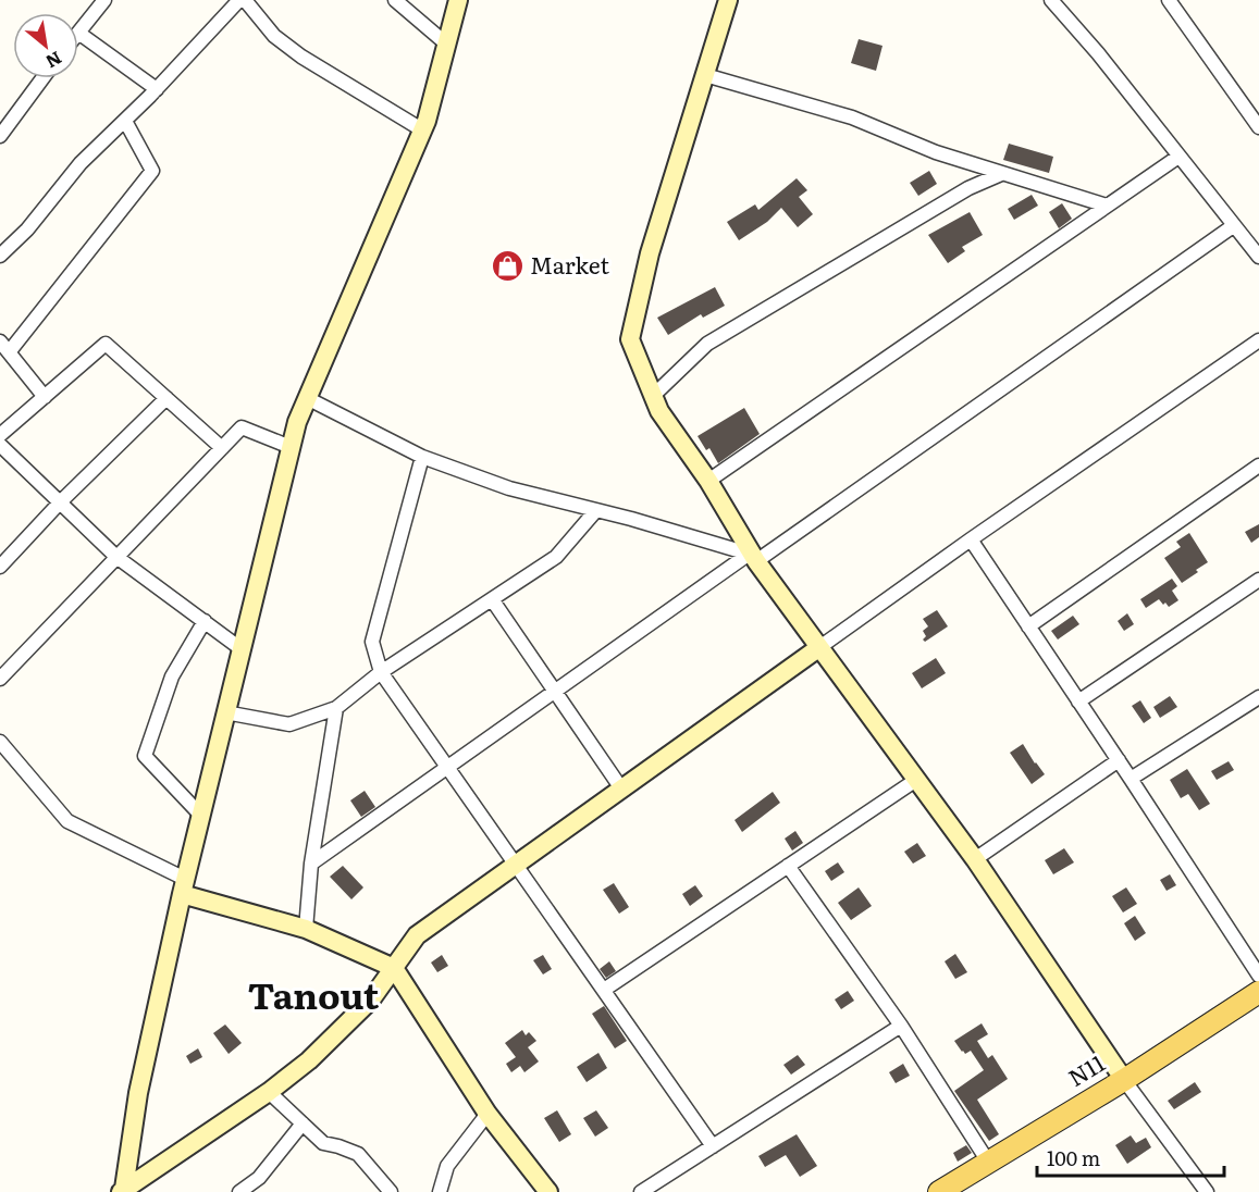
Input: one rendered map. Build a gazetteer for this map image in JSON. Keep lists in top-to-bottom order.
{
  "streets": {
    "main road": ["N11"]
  },
  "districts": ["Tanout"],
  "places": {
    "shop": ["Market"]
  },
  "scale_bar": "100 m",
  "north": "bottom right"
}
